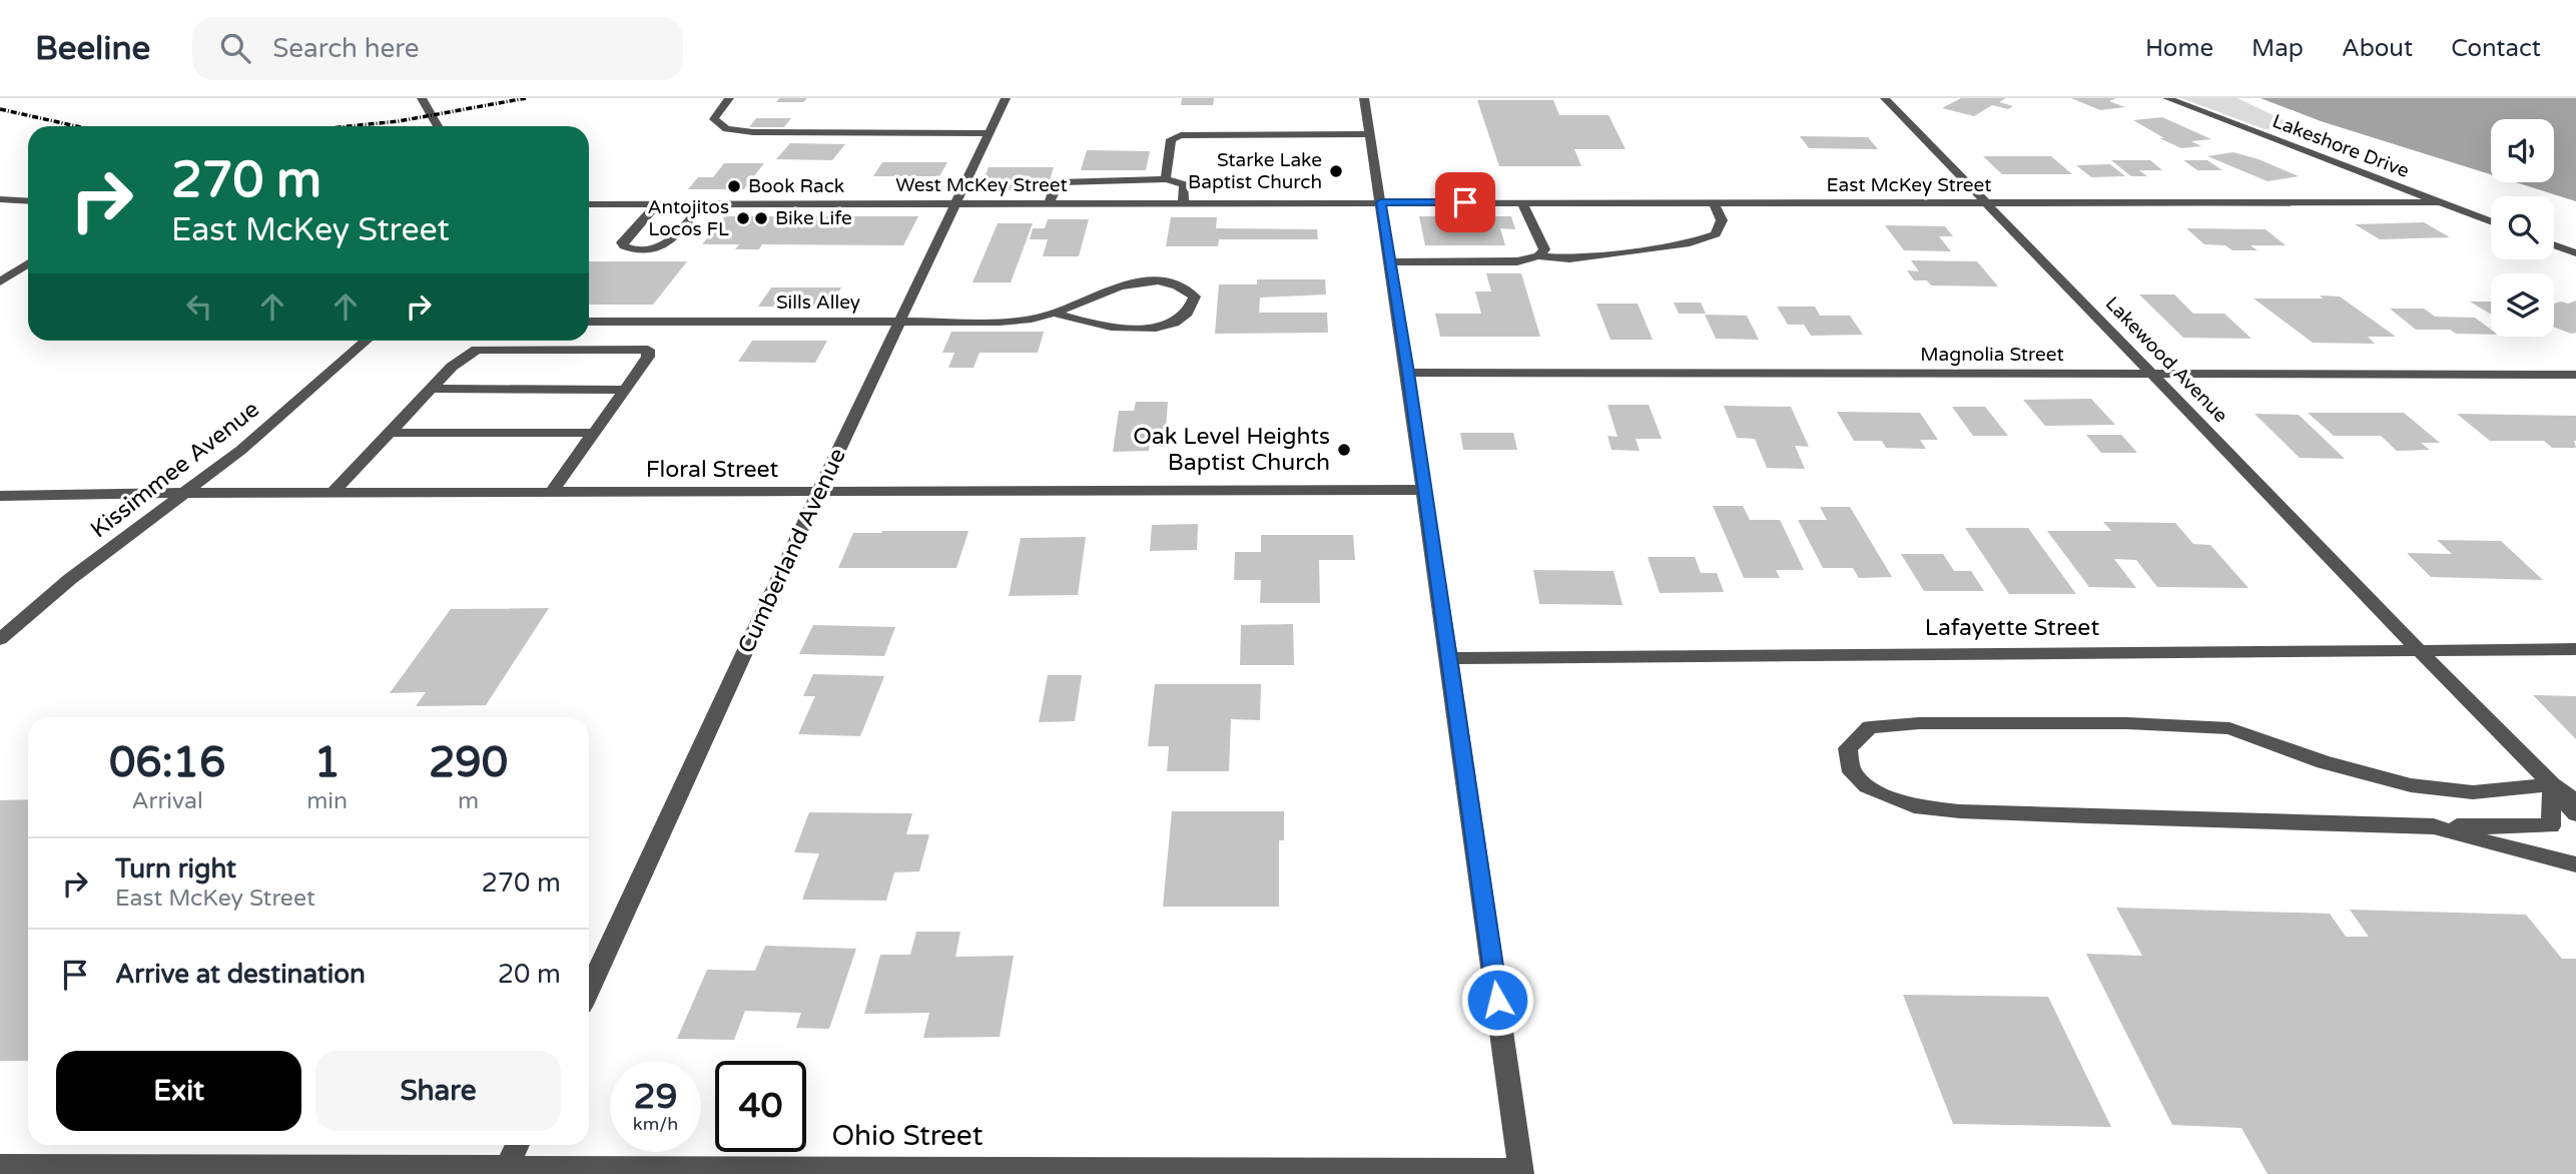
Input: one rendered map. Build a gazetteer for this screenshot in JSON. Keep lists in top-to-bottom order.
{
  "streets": {
    "street": [
      "Lakeshore Drive",
      "West McKey Street",
      "East McKey Street",
      "Sills Alley",
      "Magnolia Street",
      "Lakewood Avenue",
      "Kissimmee Avenue",
      "Floral Street",
      "Cumberland Avenue",
      "Lafayette Street",
      "Ohio Street"
    ]
  },
  "crossings": [
    ["Lakeshore Drive", "East McKey Street"],
    ["West McKey Street", "East McKey Street"],
    ["West McKey Street", "Cumberland Avenue"],
    ["East McKey Street", "Lakewood Avenue"],
    ["Sills Alley", "Cumberland Avenue"],
    ["Magnolia Street", "Lakewood Avenue"],
    ["Lakewood Avenue", "Lafayette Street"],
    ["Kissimmee Avenue", "Floral Street"],
    ["Floral Street", "Cumberland Avenue"]
  ],
  "places": [
    "Starke Lake Baptist Church",
    "Book Rack",
    "Antojitos Locos FL",
    "Bike Life",
    "Oak Level Heights Baptist Church"
  ],
  "page": {
    "header": "Beeline",
    "search": "Search here",
    "nav": [
      "Home",
      "Map",
      "About",
      "Contact"
    ],
    "turn": ["270 m", "East McKey Street"],
    "eta": [
      "06:16",
      "Arrival",
      "1",
      "min",
      "290",
      "m"
    ],
    "list": [
      {
        "name": "Turn right",
        "note": "East McKey Street",
        "value": "270 m"
      },
      {
        "name": "Arrive at destination",
        "value": "20 m"
      }
    ],
    "buttons": ["Exit", "Share"],
    "speed": "29 km/h",
    "limit": "40"
  }
}
